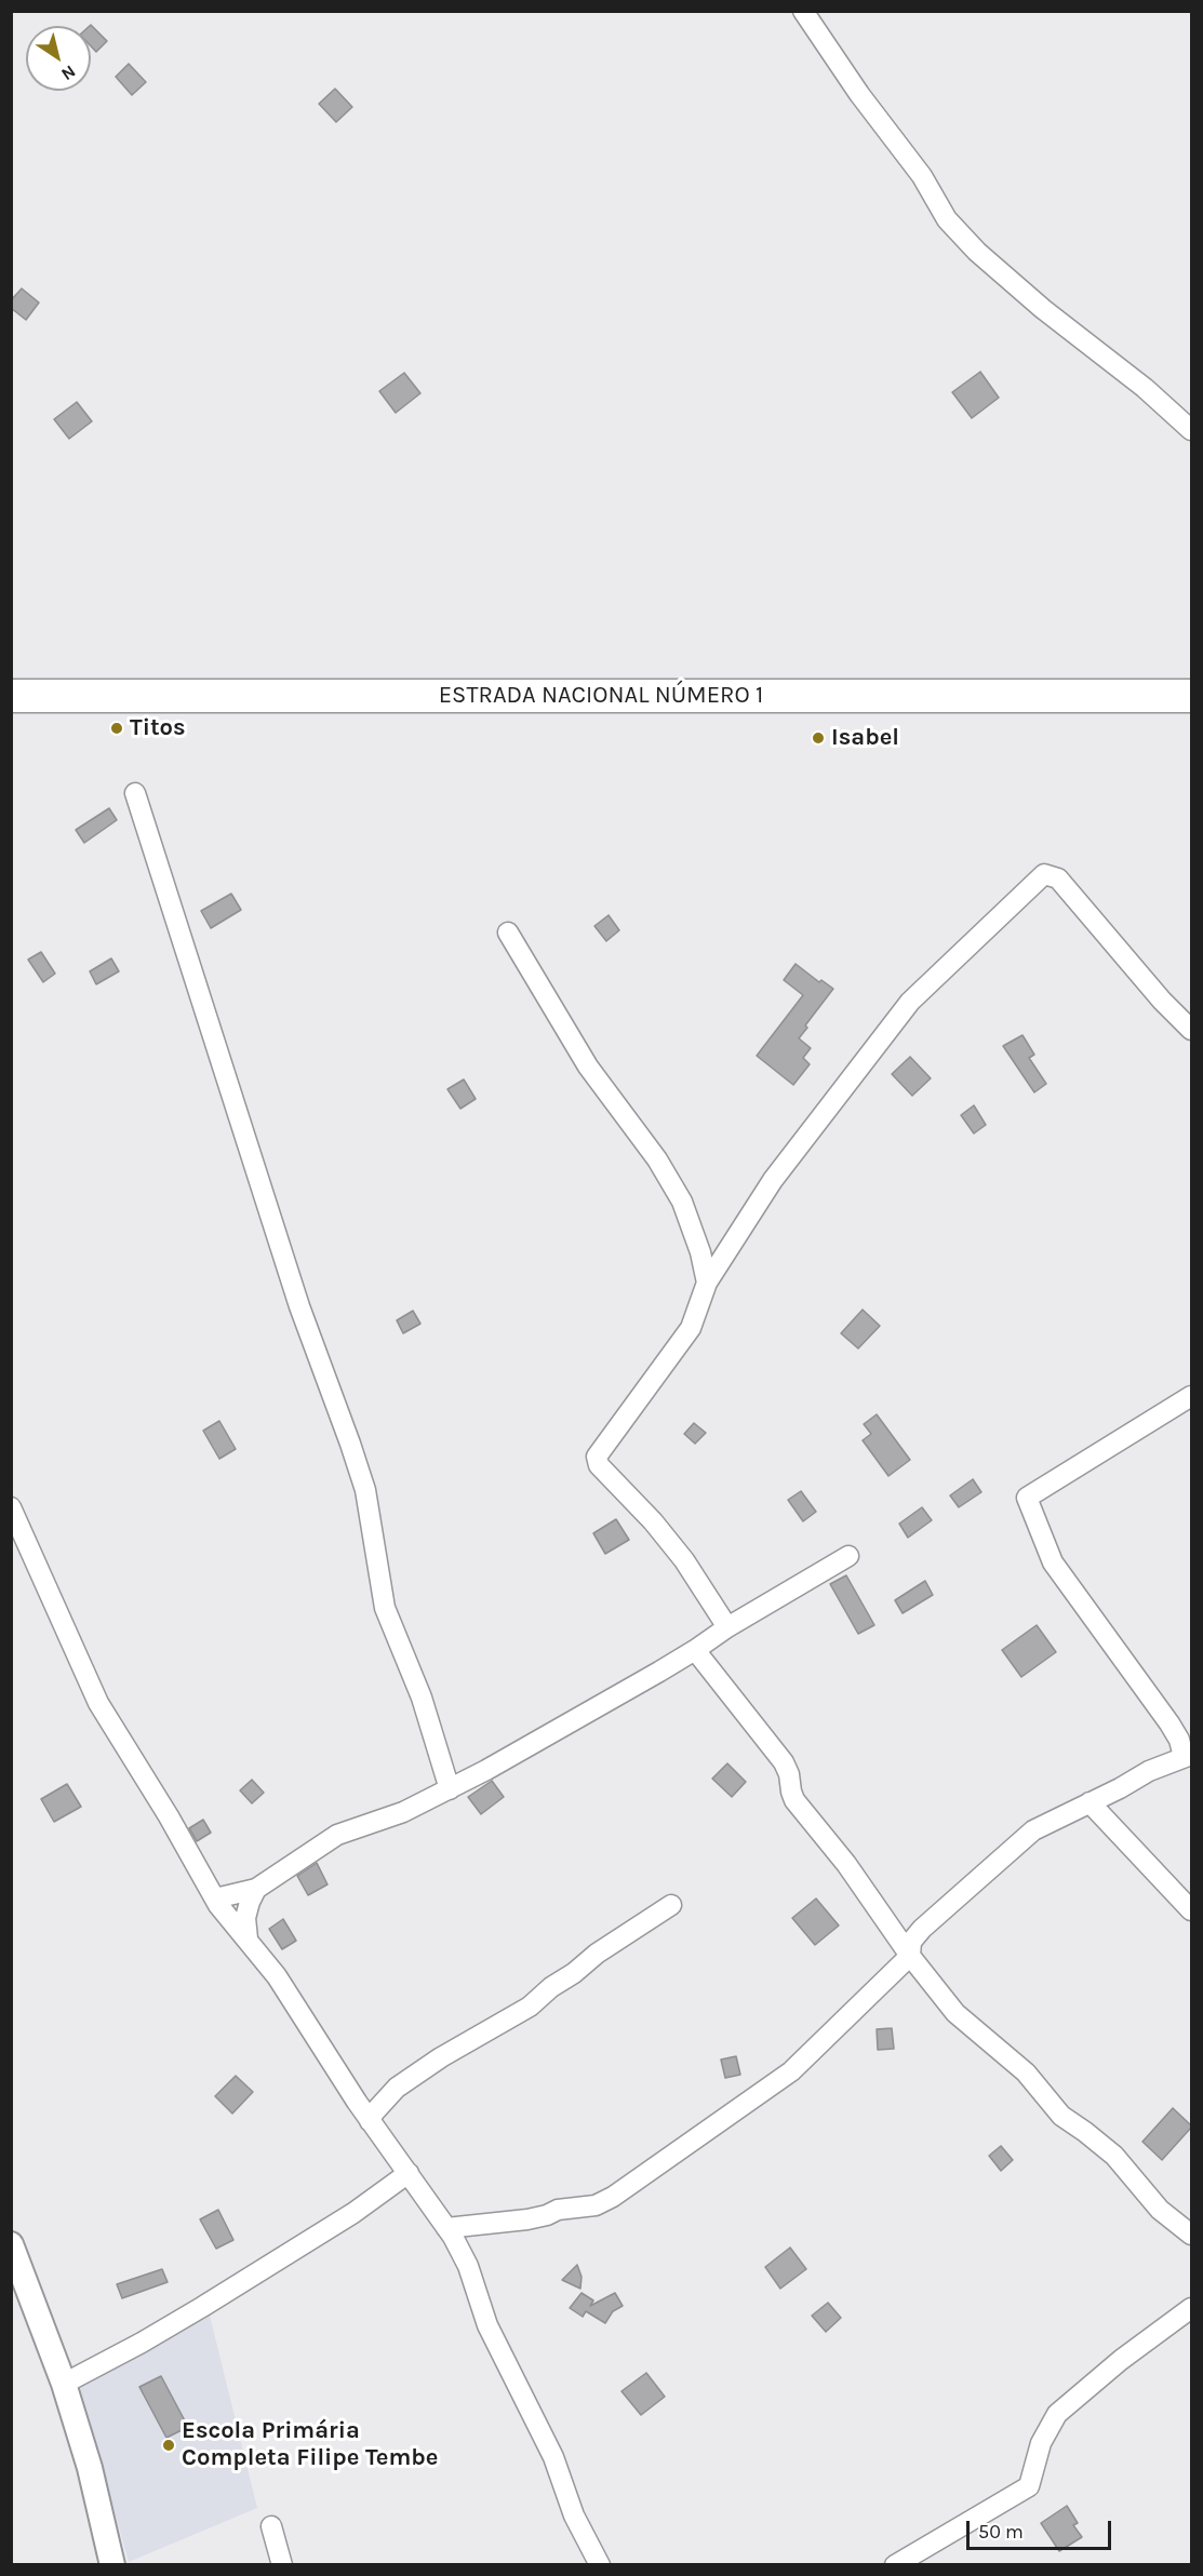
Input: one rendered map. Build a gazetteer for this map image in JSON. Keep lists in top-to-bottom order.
{
  "streets": {
    "highway": ["ESTRADA NACIONAL NÚMERO 1"]
  },
  "places": ["Titos", "Isabel", "Escola Primária Completa Filipe Tembe"],
  "scale_bar": "50 m",
  "north": "bottom right"
}
